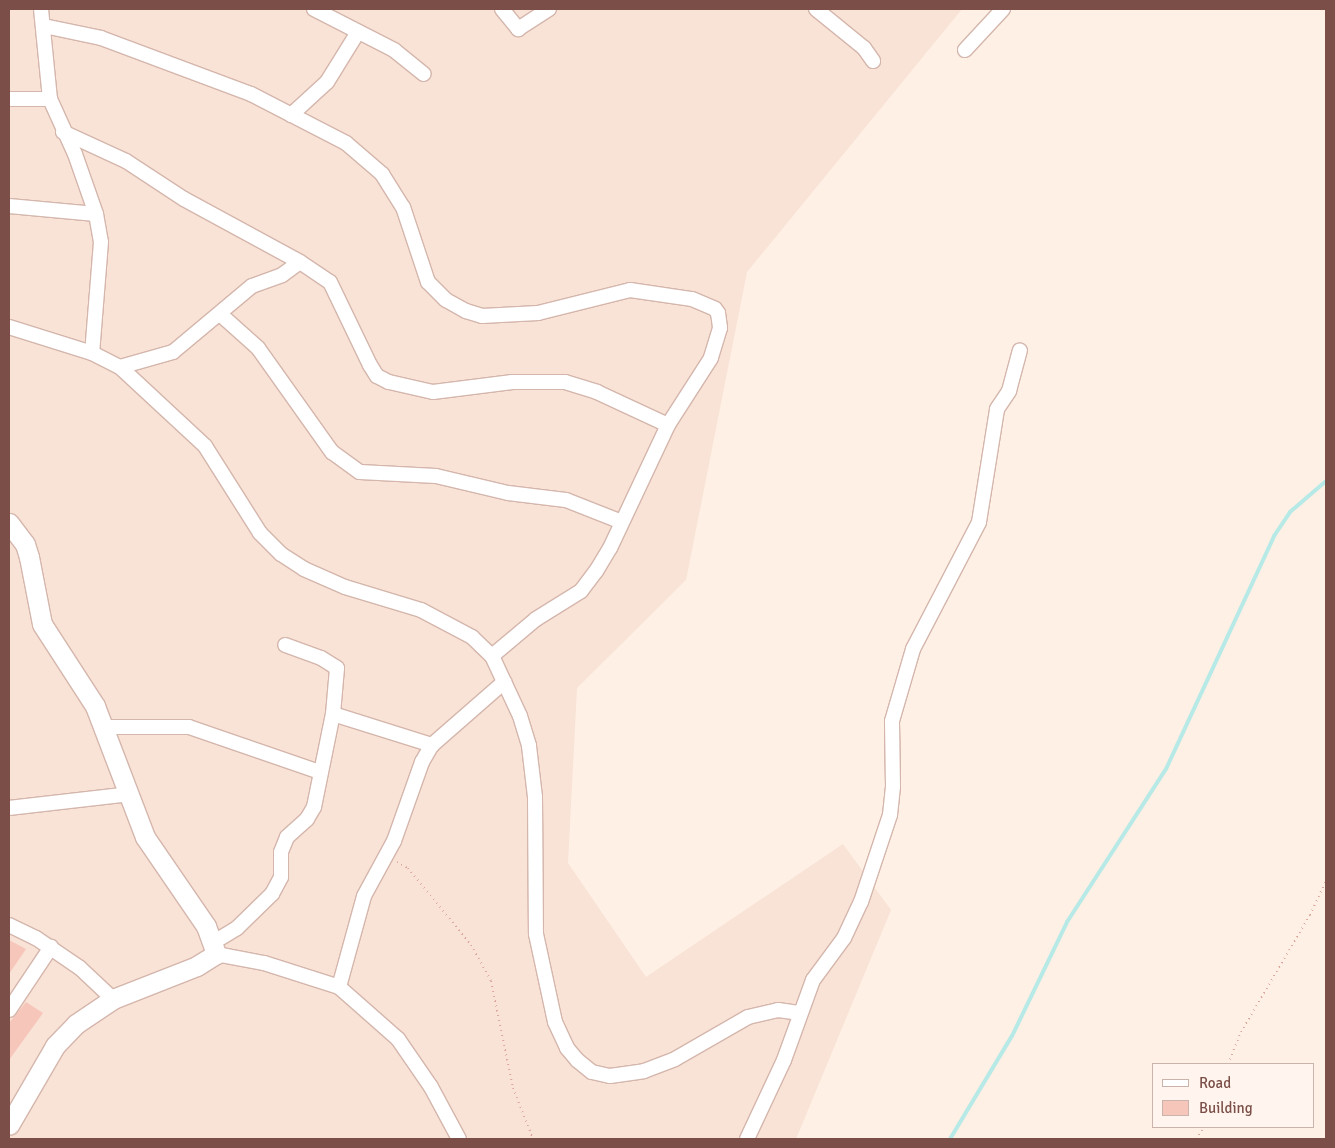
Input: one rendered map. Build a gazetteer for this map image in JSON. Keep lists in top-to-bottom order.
{
  "legend": ["Road", "Building"]
}
